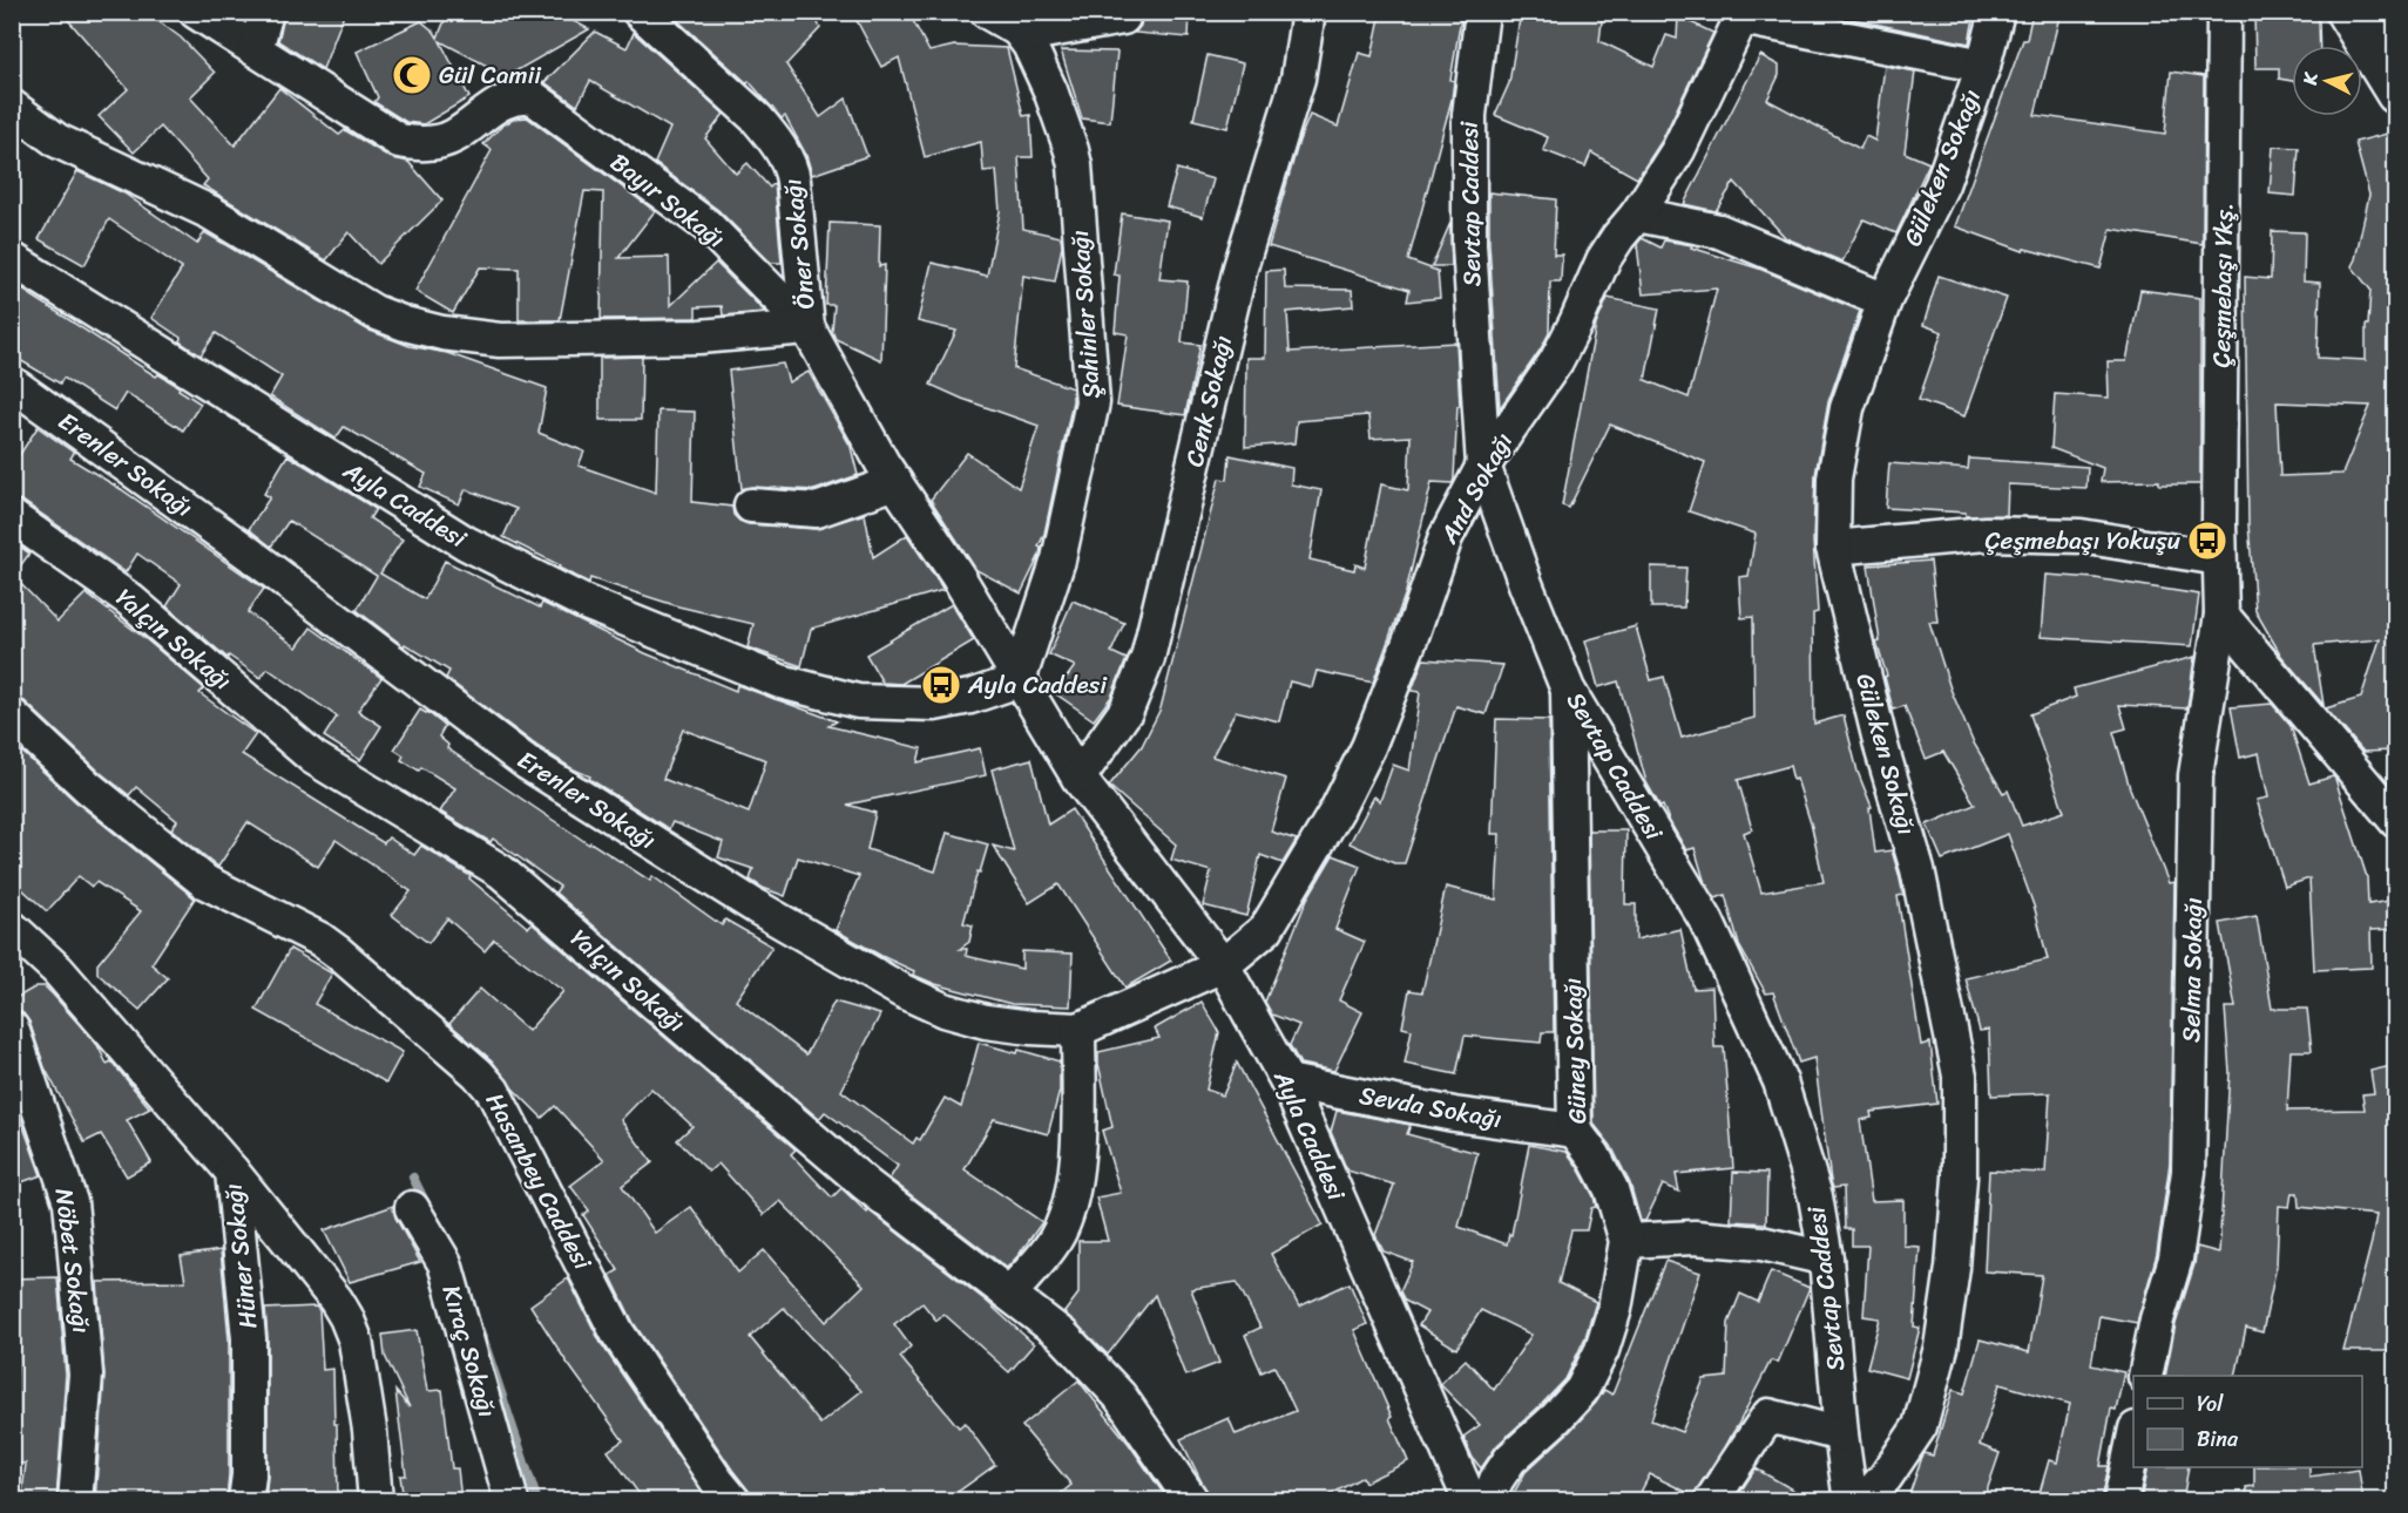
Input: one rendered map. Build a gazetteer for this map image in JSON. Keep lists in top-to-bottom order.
{
  "streets": {
    "street": [
      "Güleken Sokağı",
      "Bayır Sokağı",
      "Sevtap Caddesi",
      "Öner Sokağı",
      "Çeşmebaşı Ykş.",
      "Şahinler Sokağı",
      "Cenk Sokağı",
      "Erenler Sokağı",
      "And Sokağı",
      "Ayla Caddesi",
      "Yalçın Sokağı",
      "Selma Sokağı",
      "Güney Sokağı",
      "Sevda Sokağı",
      "Hasanbey Caddesi",
      "Hüner Sokağı",
      "Nöbet Sokağı",
      "Kıraç Sokağı"
    ]
  },
  "crossings": [
    ["Bayır Sokağı", "Öner Sokağı"],
    ["Bayır Sokağı", "Şahinler Sokağı"],
    ["Bayır Sokağı", "Ayla Caddesi"],
    ["Sevtap Caddesi", "And Sokağı"],
    ["Sevtap Caddesi", "Güney Sokağı"],
    ["Çeşmebaşı Ykş.", "Selma Sokağı"],
    ["Şahinler Sokağı", "Ayla Caddesi"],
    ["Cenk Sokağı", "Ayla Caddesi"],
    ["Erenler Sokağı", "And Sokağı"],
    ["Erenler Sokağı", "Ayla Caddesi"],
    ["And Sokağı", "Ayla Caddesi"],
    ["Ayla Caddesi", "Sevda Sokağı"],
    ["Güney Sokağı", "Sevda Sokağı"]
  ],
  "places": {
    "mosque": ["Gül Camii"],
    "bus stop": ["Çeşmebaşı Yokuşu", "Ayla Caddesi"]
  },
  "legend": ["Yol", "Bina"],
  "north": "left"
}
